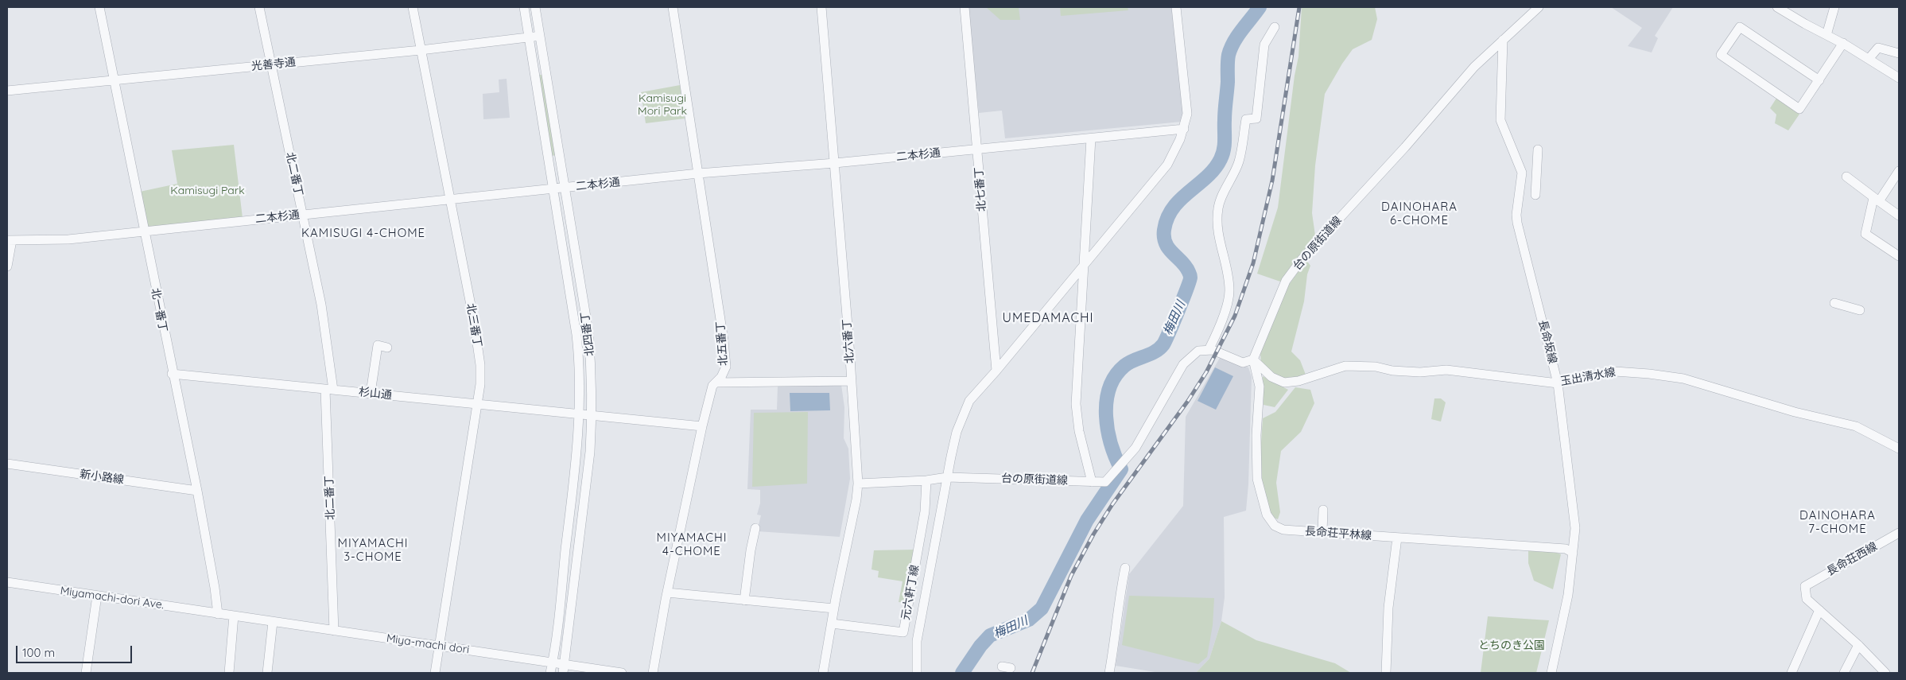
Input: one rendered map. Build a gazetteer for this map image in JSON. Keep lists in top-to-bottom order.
{
  "streets": {
    "street": [
      "光善寺通",
      "二本杉通",
      "北二番丁",
      "北七番丁",
      "台の原街道線",
      "北一番丁",
      "北三番丁",
      "北四番丁",
      "北六番丁",
      "長命坂線",
      "北五番丁",
      "玉出清水線",
      "杉山通",
      "新小路線",
      "長命荘平林線",
      "長命荘西線",
      "元六軒丁線",
      "Miyamachi-dori Ave.",
      "Miya-machi dori"
    ]
  },
  "crossings": [
    ["光善寺通", "北二番丁"],
    ["光善寺通", "北一番丁"],
    ["光善寺通", "北三番丁"],
    ["光善寺通", "北四番丁"],
    ["二本杉通", "北二番丁"],
    ["二本杉通", "北七番丁"],
    ["二本杉通", "北一番丁"],
    ["二本杉通", "北三番丁"],
    ["二本杉通", "北四番丁"],
    ["二本杉通", "北六番丁"],
    ["二本杉通", "北五番丁"],
    ["北二番丁", "杉山通"],
    ["北二番丁", "Miya-machi dori"],
    ["台の原街道線", "北六番丁"],
    ["台の原街道線", "長命坂線"],
    ["台の原街道線", "玉出清水線"],
    ["台の原街道線", "長命荘平林線"],
    ["台の原街道線", "元六軒丁線"],
    ["北一番丁", "杉山通"],
    ["北一番丁", "新小路線"],
    ["北一番丁", "Miyamachi-dori Ave."],
    ["北三番丁", "杉山通"],
    ["北三番丁", "Miya-machi dori"],
    ["北四番丁", "杉山通"],
    ["北四番丁", "Miya-machi dori"],
    ["北六番丁", "元六軒丁線"],
    ["長命坂線", "玉出清水線"],
    ["長命坂線", "長命荘平林線"],
    ["北五番丁", "杉山通"],
    ["玉出清水線", "長命荘平林線"],
    ["Miyamachi-dori Ave.", "Miya-machi dori"]
  ],
  "districts": [
    "DAINOHARA 6-CHOME",
    "KAMISUGI 4-CHOME",
    "UMEDAMACHI",
    "DAINOHARA 7-CHOME",
    "MIYAMACHI 4-CHOME",
    "MIYAMACHI 3-CHOME"
  ],
  "water": ["梅田川"],
  "parks": ["Kamisugi Mori Park", "Kamisugi Park", "とちのき公園"],
  "scale_bar": "100 m"
}
